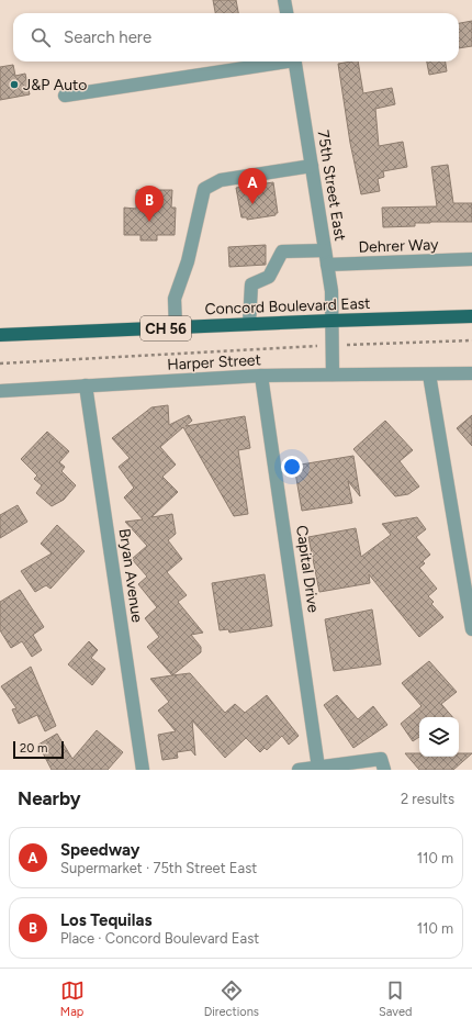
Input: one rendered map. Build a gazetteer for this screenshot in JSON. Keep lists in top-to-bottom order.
{
  "streets": {
    "main road": ["Concord Boulevard East", "CH 56"],
    "street": [
      "75th Street East",
      "Dehrer Way",
      "Harper Street",
      "Capital Drive",
      "Bryan Avenue"
    ]
  },
  "crossings": [
    ["75th Street East", "Dehrer Way"],
    ["75th Street East", "Concord Boulevard East"],
    ["75th Street East", "Harper Street"],
    ["Harper Street", "Capital Drive"],
    ["Harper Street", "Bryan Avenue"]
  ],
  "places": ["J&P Auto"],
  "scale_bar": "20 m",
  "page": {
    "search": "Search here",
    "pins": ["A", "B"],
    "scale": "20 m",
    "heading": ["Nearby", "2 results"],
    "list": [
      {
        "mark": "A",
        "name": "Speedway",
        "note": "Supermarket · 75th Street East",
        "value": "110 m"
      },
      {
        "mark": "B",
        "name": "Los Tequilas",
        "note": "Place · Concord Boulevard East",
        "value": "110 m"
      }
    ],
    "nav": ["Map", "Directions", "Saved"]
  }
}
